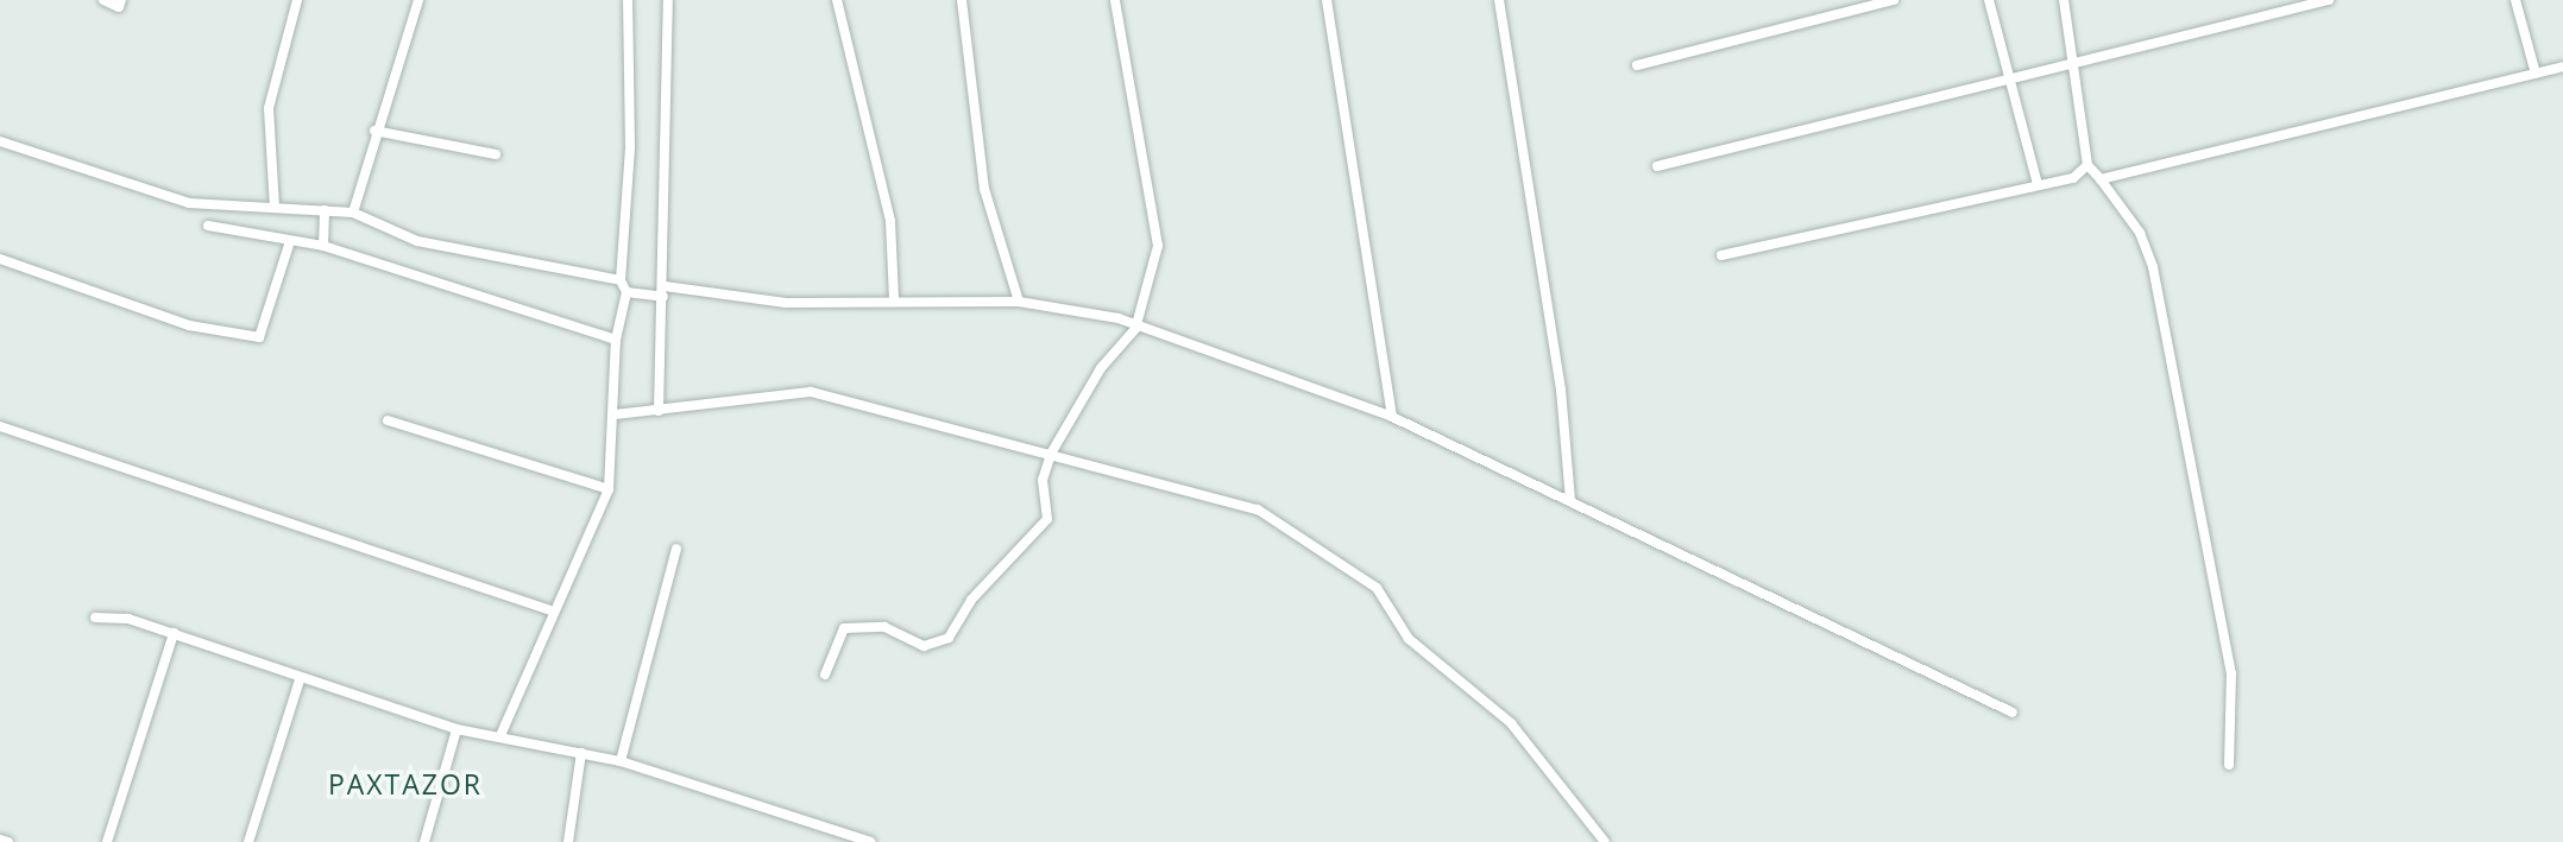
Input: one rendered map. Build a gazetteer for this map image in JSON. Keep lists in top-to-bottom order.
{
  "districts": ["PAXTAZOR"]
}
